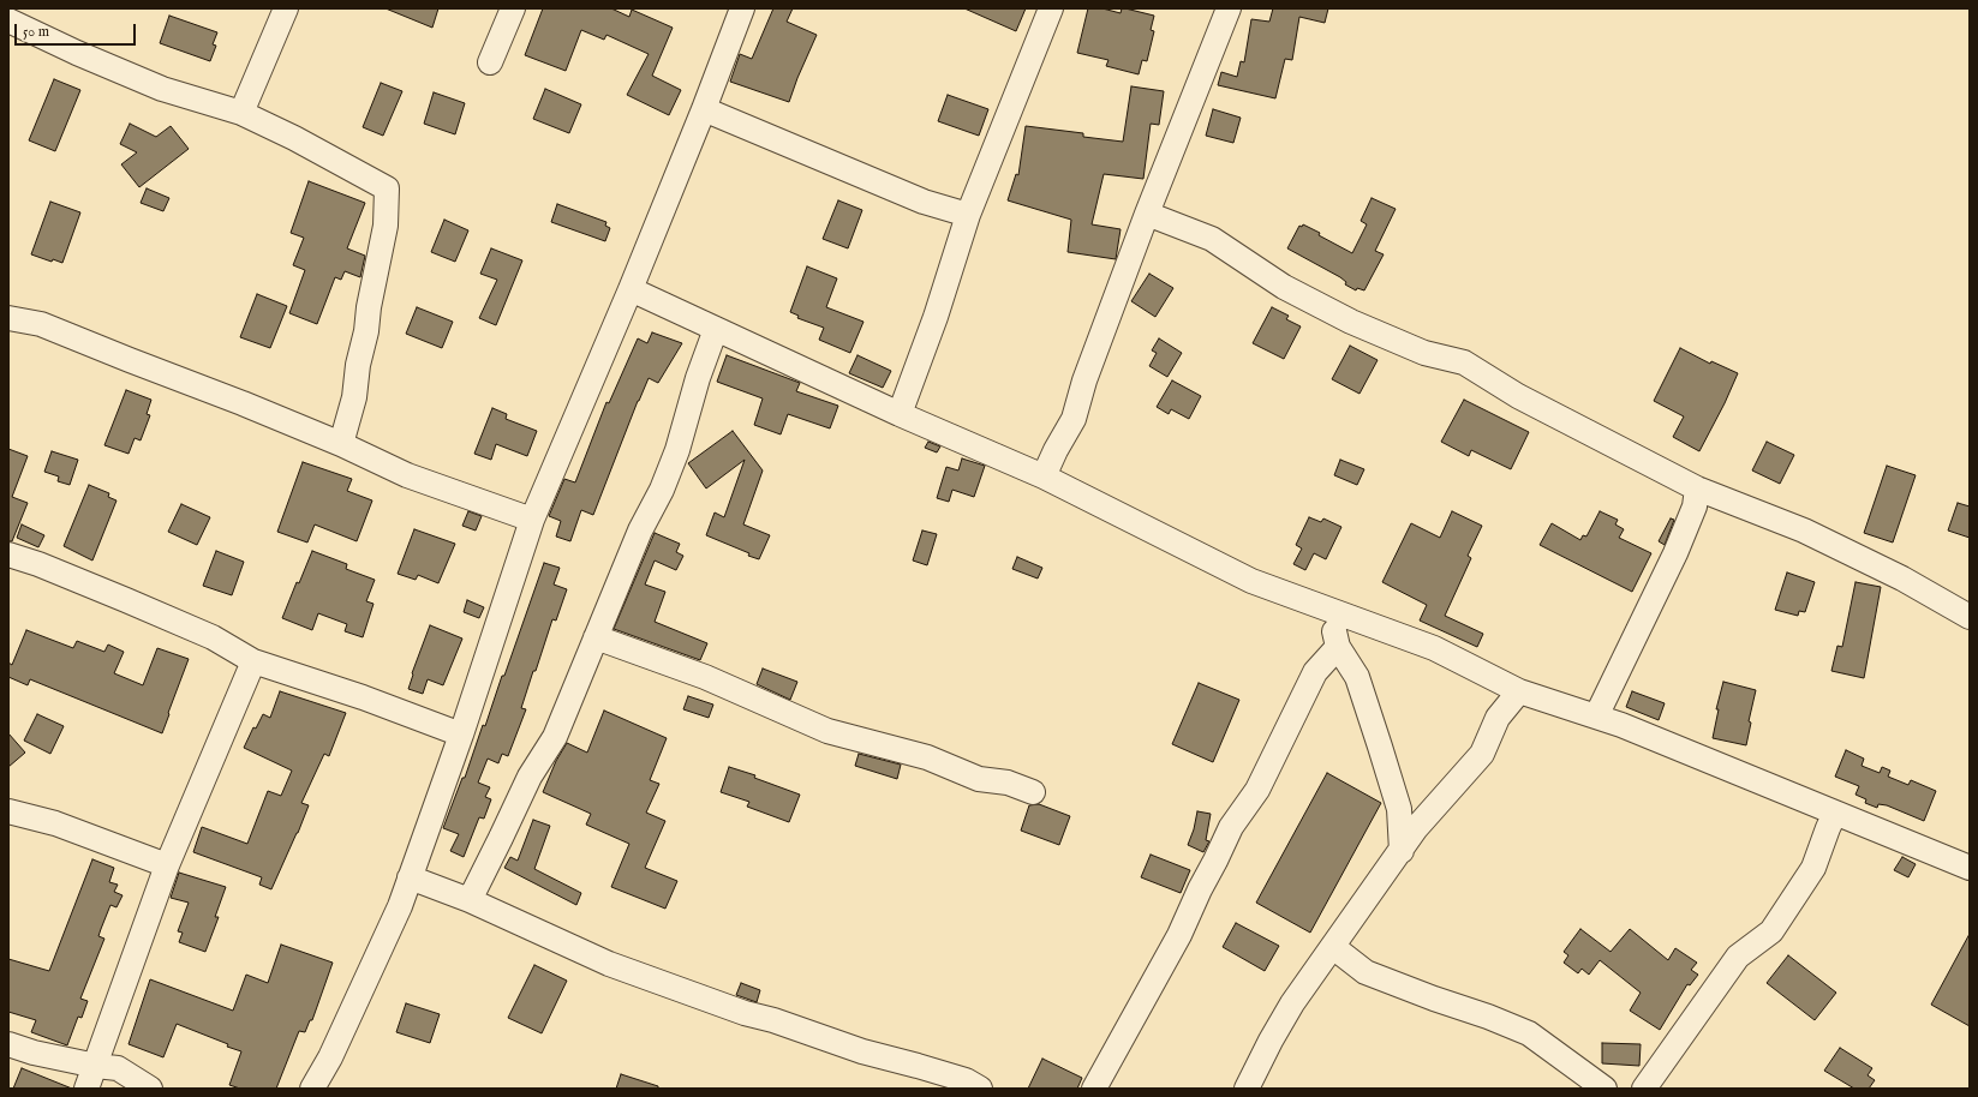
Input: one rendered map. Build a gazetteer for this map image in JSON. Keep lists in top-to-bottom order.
{
  "scale_bar": "50 m"
}
